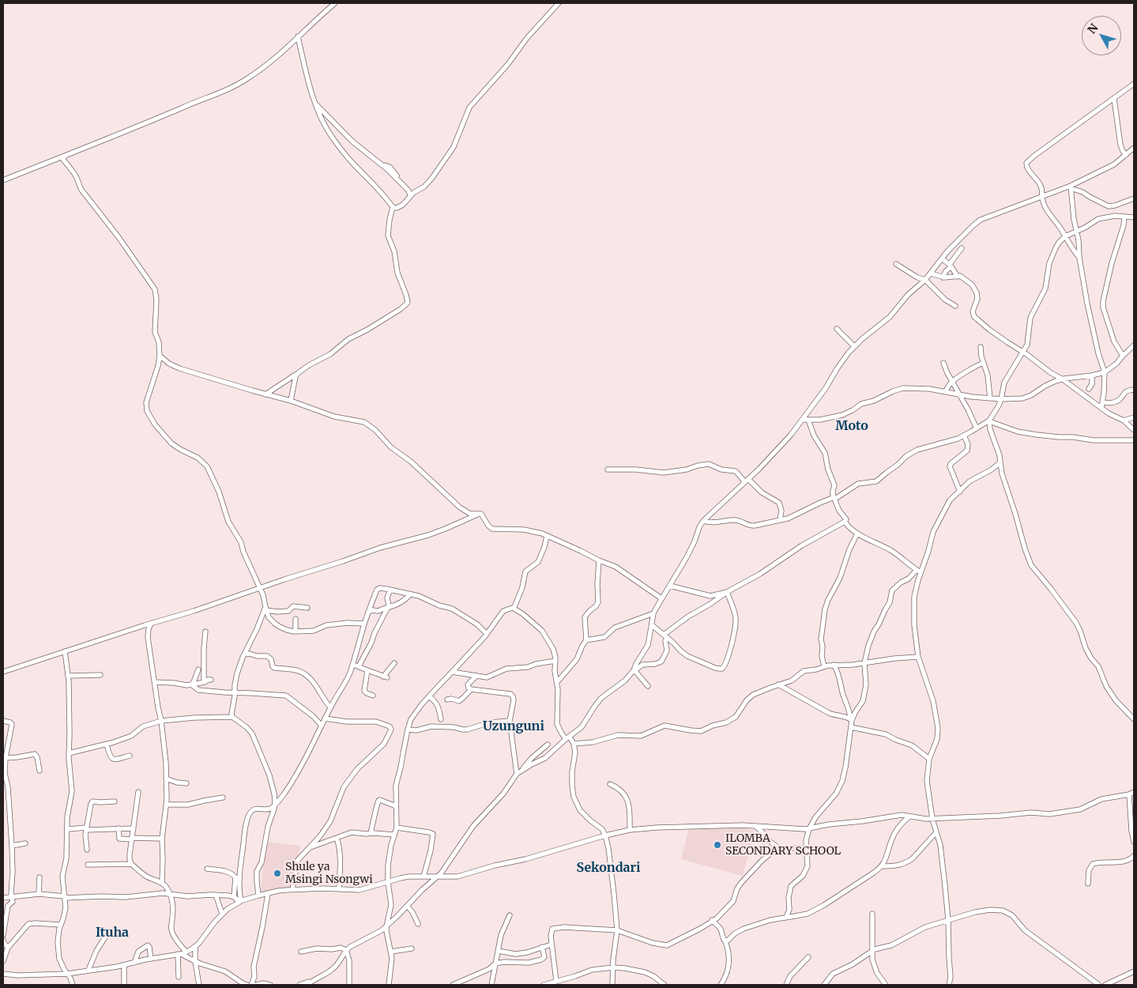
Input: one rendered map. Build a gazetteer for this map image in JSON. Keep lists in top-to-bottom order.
{
  "districts": [
    "Moto",
    "Uzunguni",
    "Sekondari",
    "Ituha"
  ],
  "places": ["ILOMBA SECONDARY SCHOOL", "Shule ya Msingi Nsongwi"],
  "north": "top left"
}
